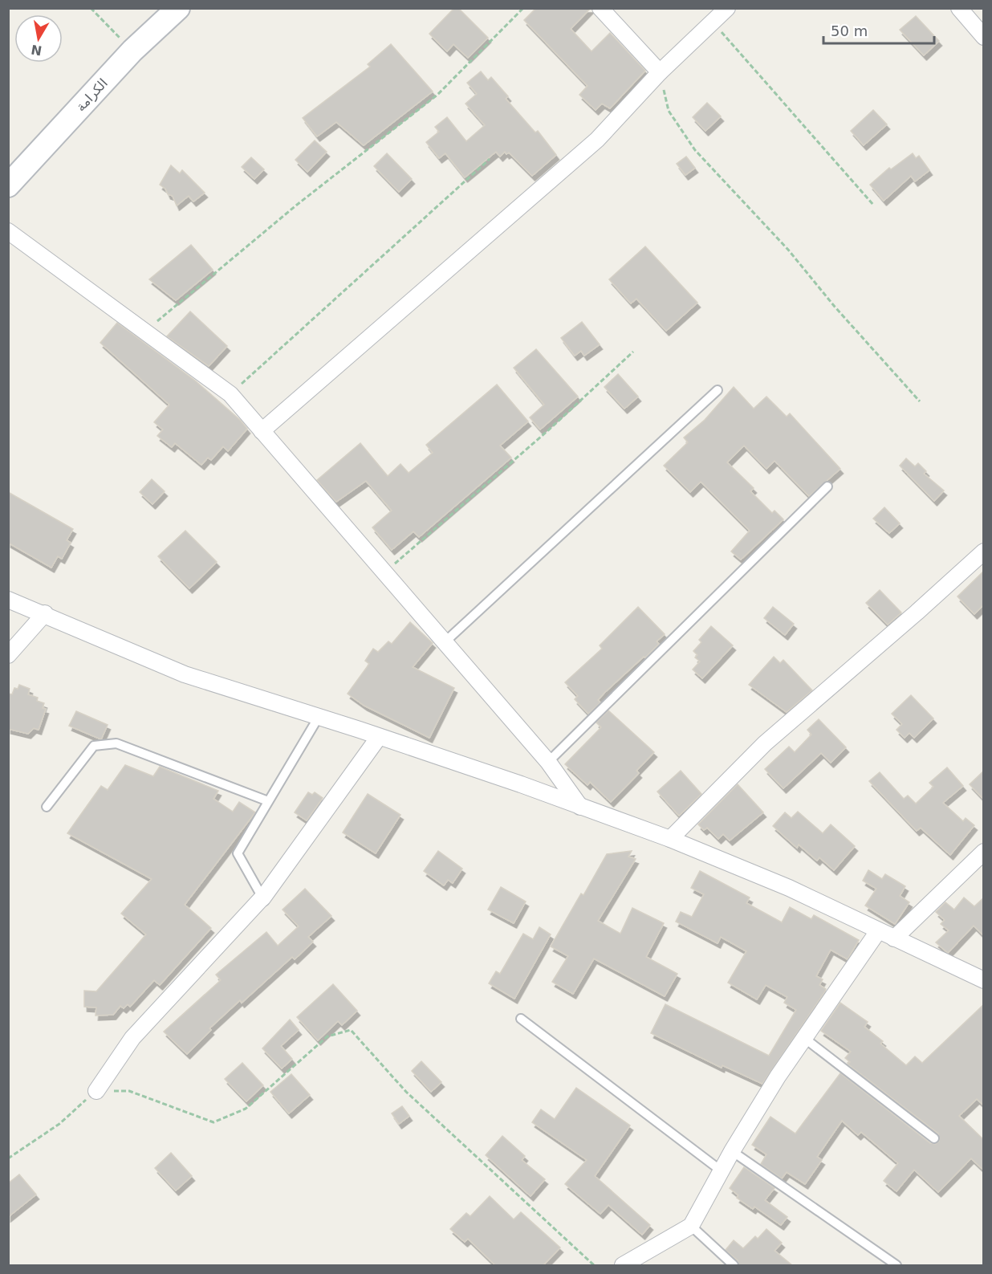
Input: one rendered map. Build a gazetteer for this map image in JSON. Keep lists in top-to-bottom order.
{
  "streets": {
    "main road": ["الكرامة"]
  },
  "scale_bar": "50 m",
  "north": "bottom"
}
